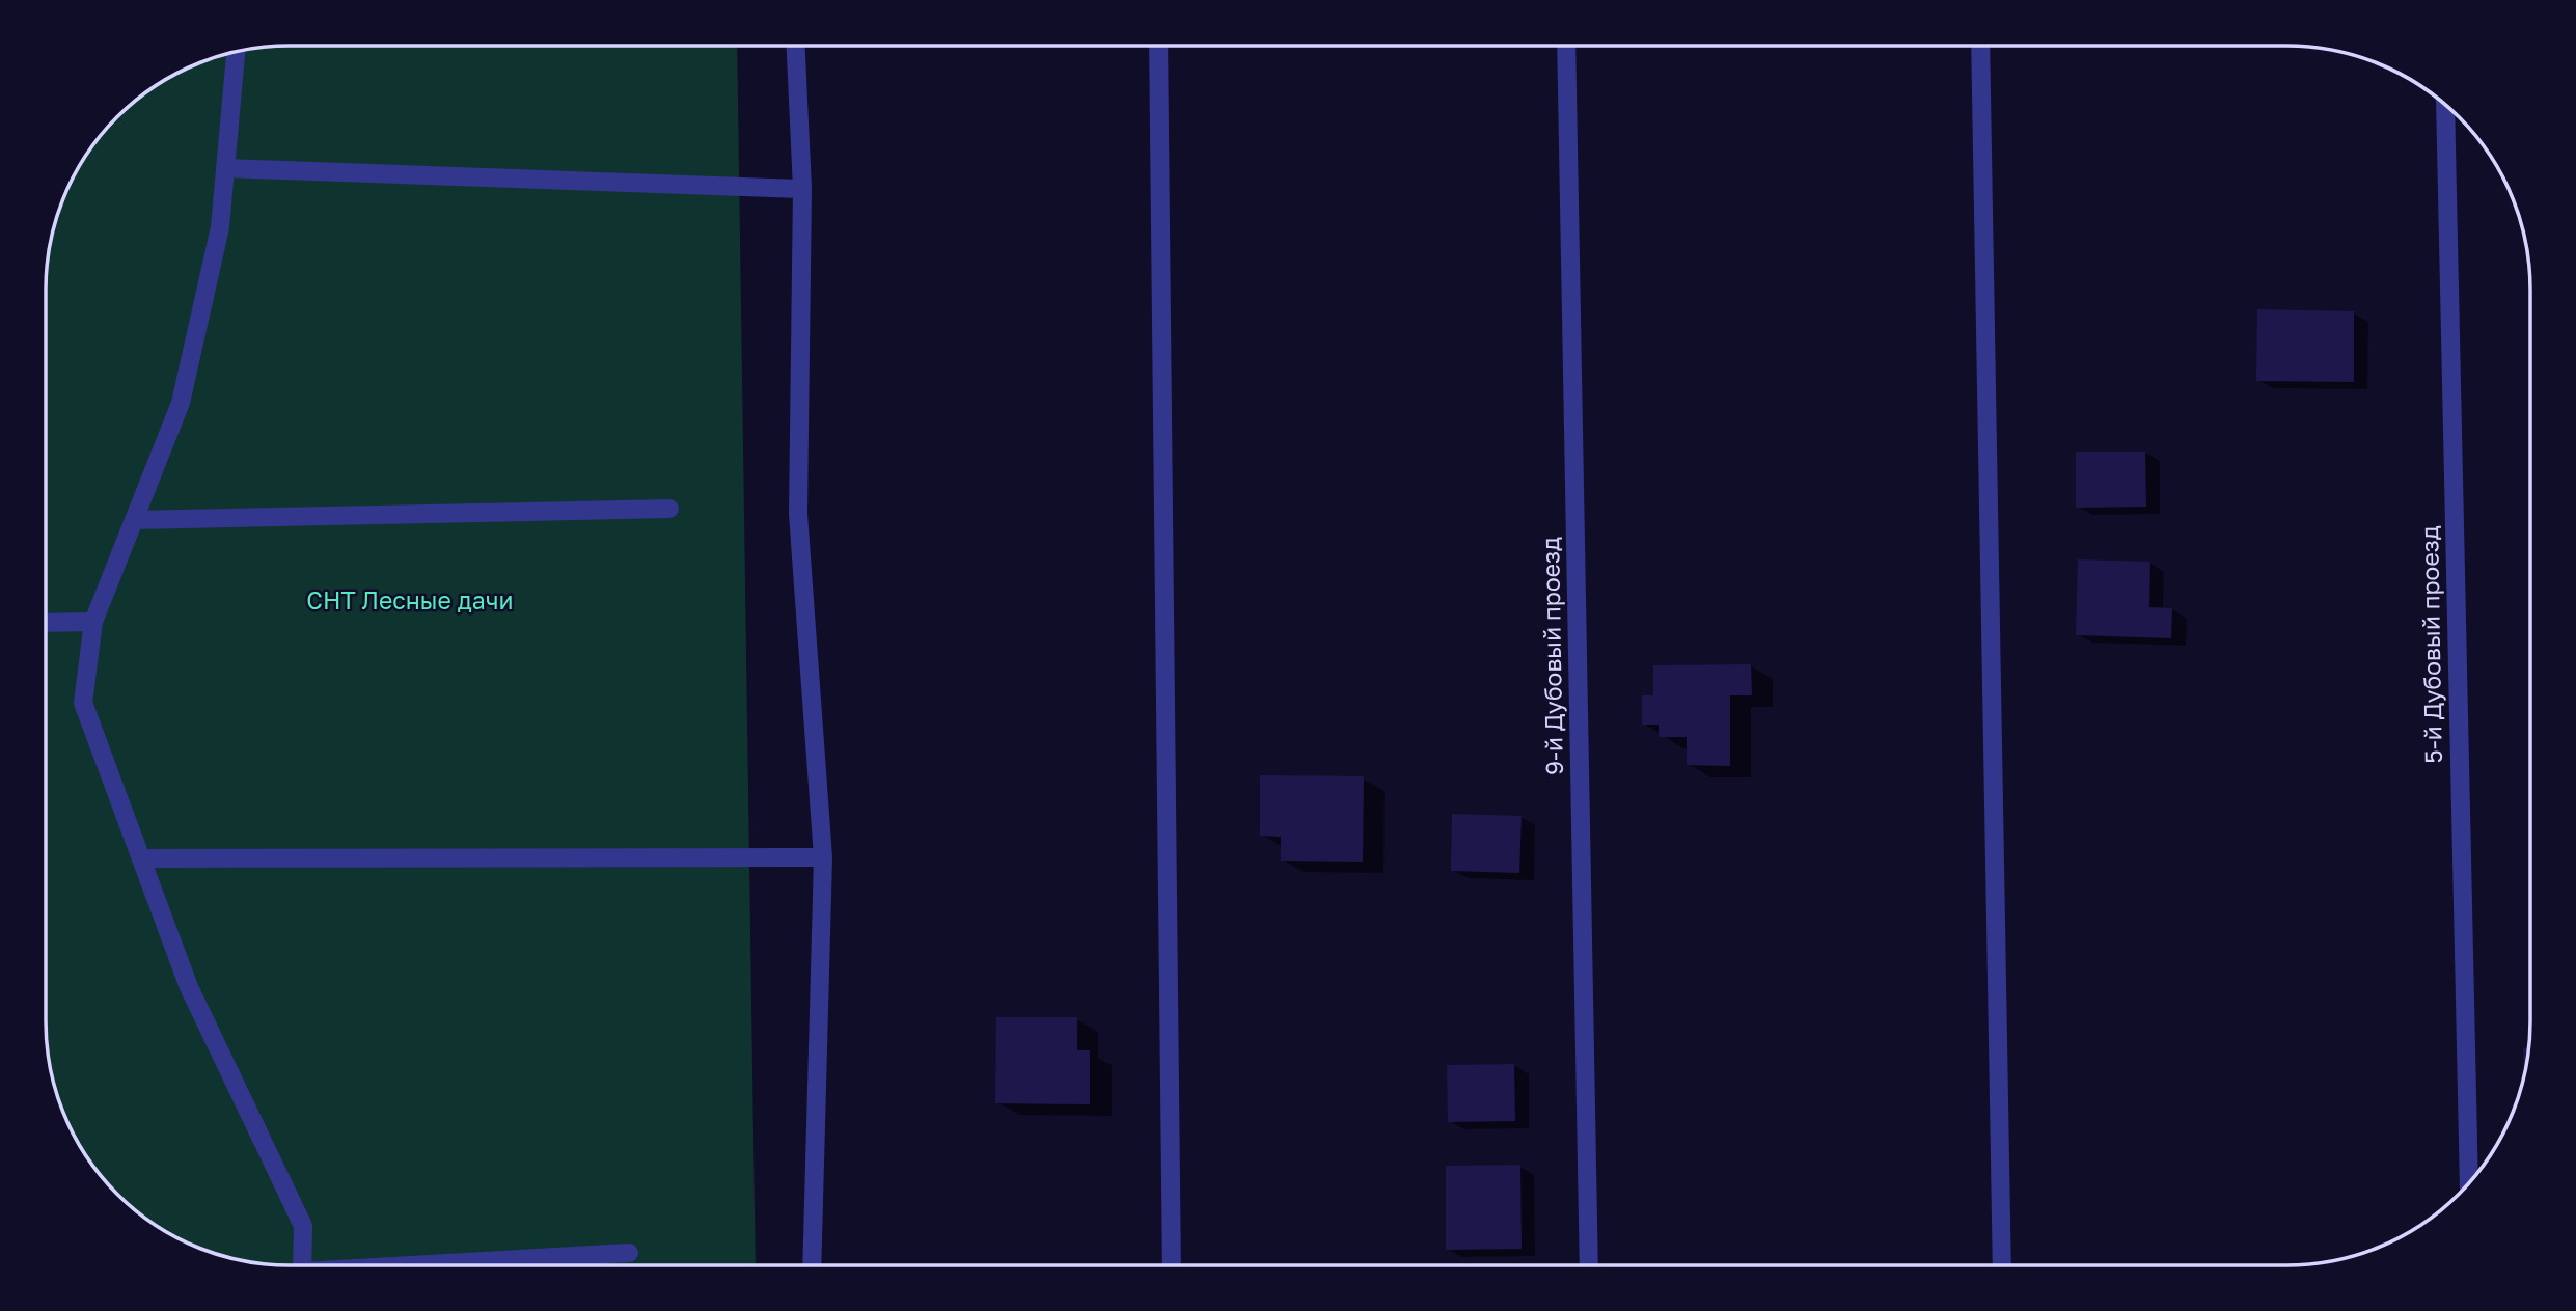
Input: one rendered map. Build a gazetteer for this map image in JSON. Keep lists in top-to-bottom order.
{
  "streets": {
    "street": ["5-й Дубовый проезд", "9-й Дубовый проезд"]
  },
  "parks": ["СНТ Лесные дачи"]
}
